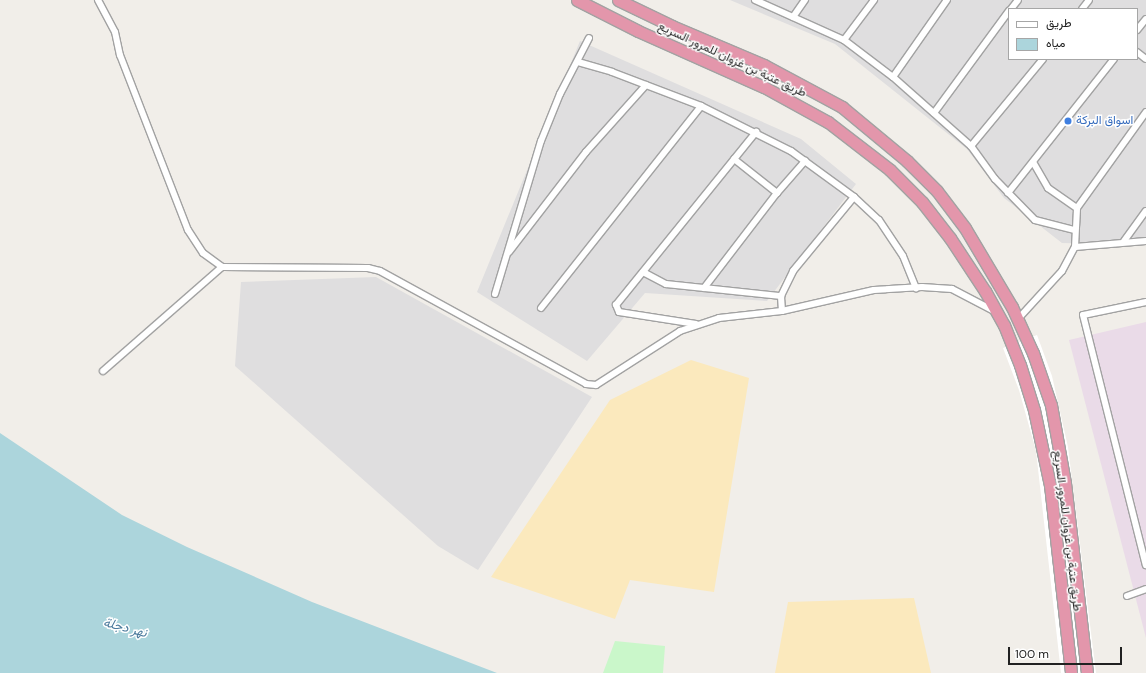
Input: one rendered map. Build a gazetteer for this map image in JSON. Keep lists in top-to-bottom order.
{
  "streets": {
    "highway": ["طريق عتبة بن غزوان للمرور السريع"]
  },
  "water": ["نهر دجلة"],
  "places": ["اسواق البركة"],
  "legend": ["طريق", "مياه"],
  "scale_bar": "100 m"
}
